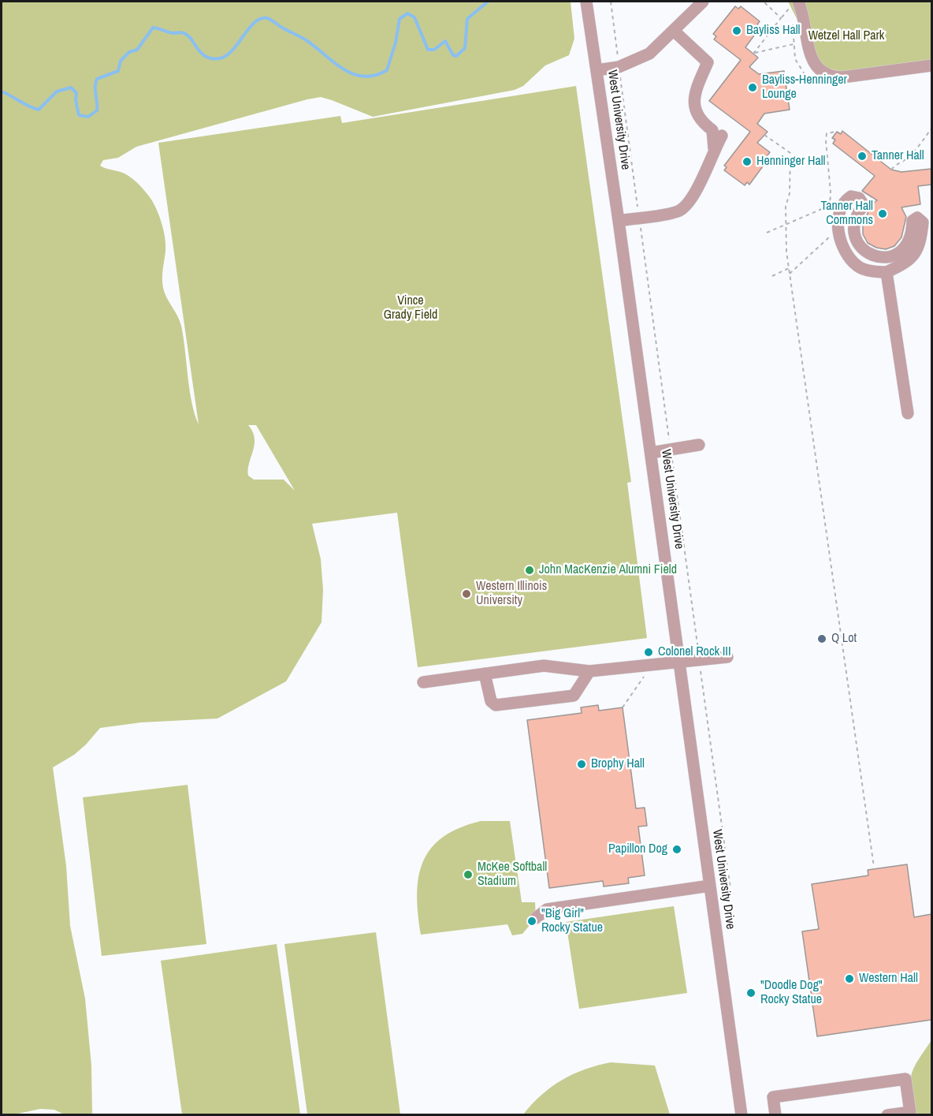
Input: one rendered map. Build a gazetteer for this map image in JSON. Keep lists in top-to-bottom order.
{
  "streets": {
    "street": ["West University Drive"]
  },
  "parks": ["Wetzel Hall Park", "Vince Grady Field"],
  "places": [
    "Bayliss Hall",
    "Bayliss-Henninger Lounge",
    "Tanner Hall",
    "Henninger Hall",
    "Tanner Hall Commons",
    "John MacKenzie Alumni Field",
    "Western Illinois University",
    "Q Lot",
    "Colonel Rock III",
    "Brophy Hall",
    "Papillon Dog",
    "McKee Softball Stadium",
    "\"Big Girl\" Rocky Statue",
    "Western Hall",
    "\"Doodle Dog\" Rocky Statue"
  ]
}
